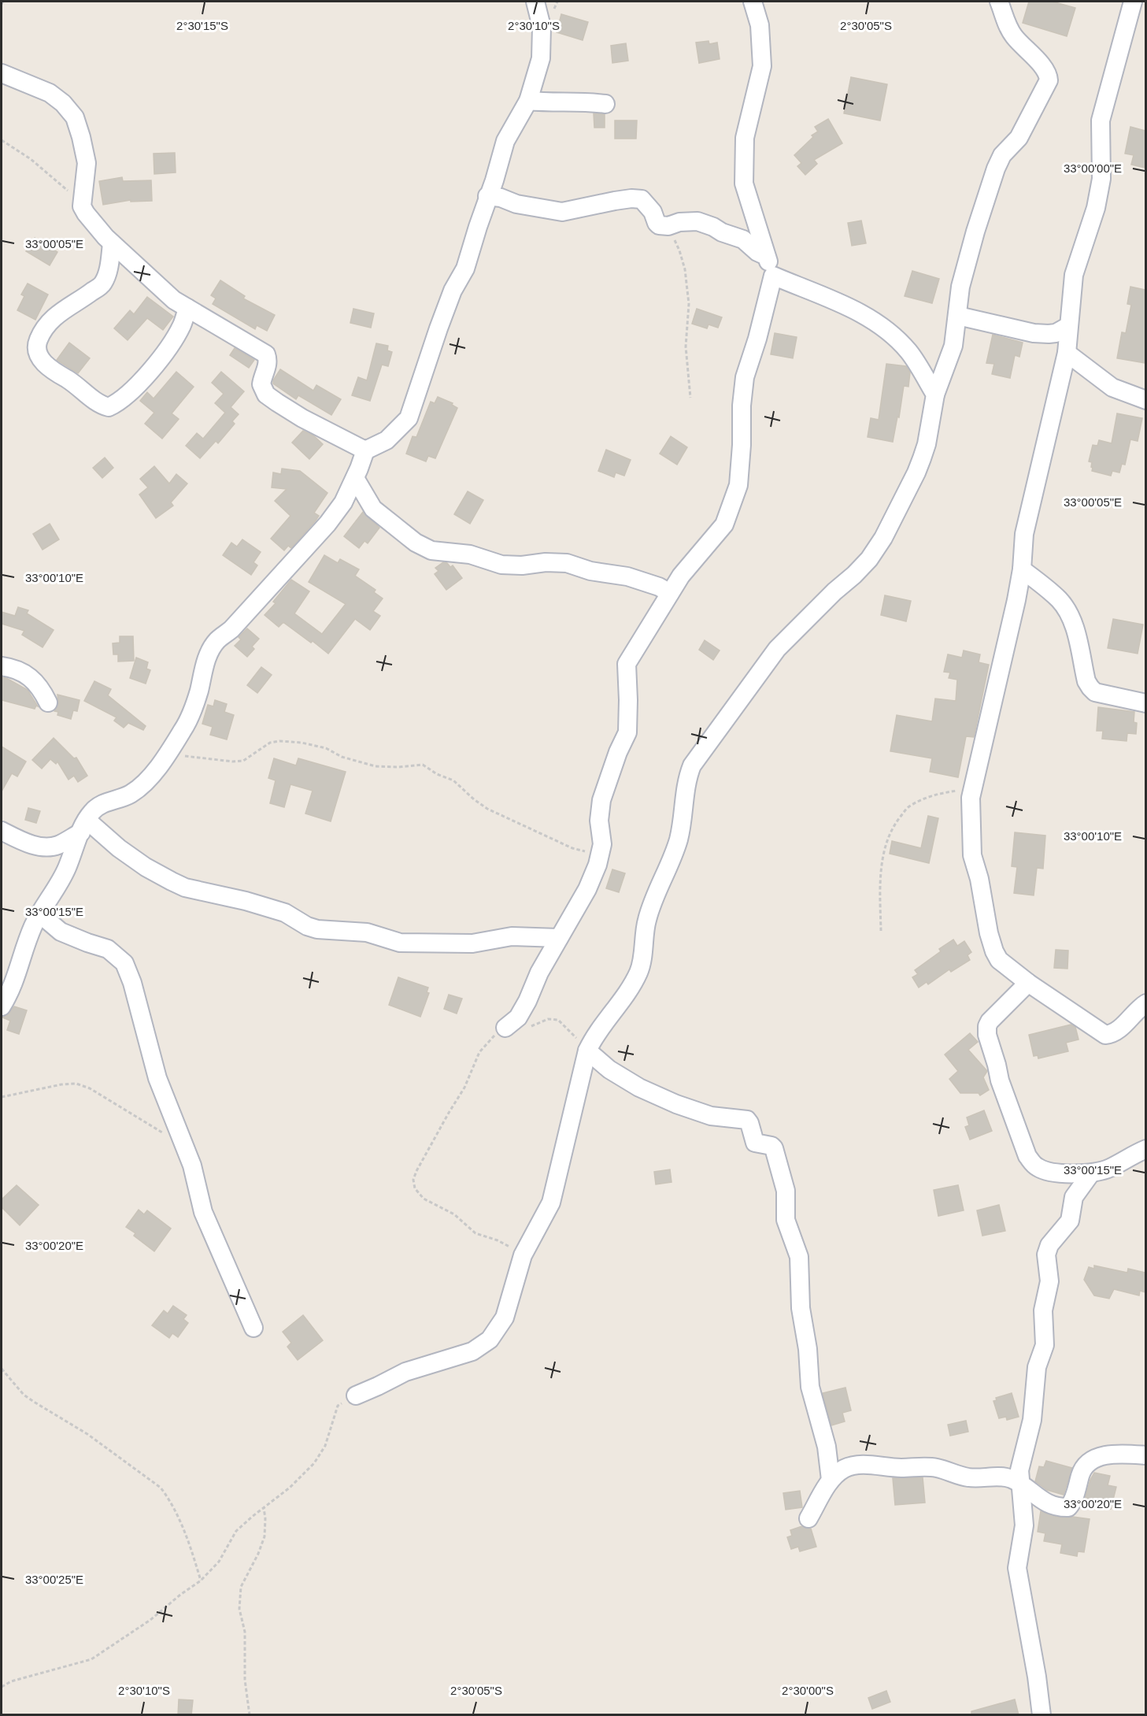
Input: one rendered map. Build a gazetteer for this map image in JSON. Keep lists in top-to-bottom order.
{
  "coordinates": [
    "2°30'15\"S",
    "2°30'10\"S",
    "2°30'05\"S",
    "33°00'00\"E",
    "33°00'05\"E",
    "33°00'10\"E",
    "33°00'15\"E",
    "33°00'20\"E",
    "33°00'25\"E",
    "2°30'00\"S"
  ]
}
